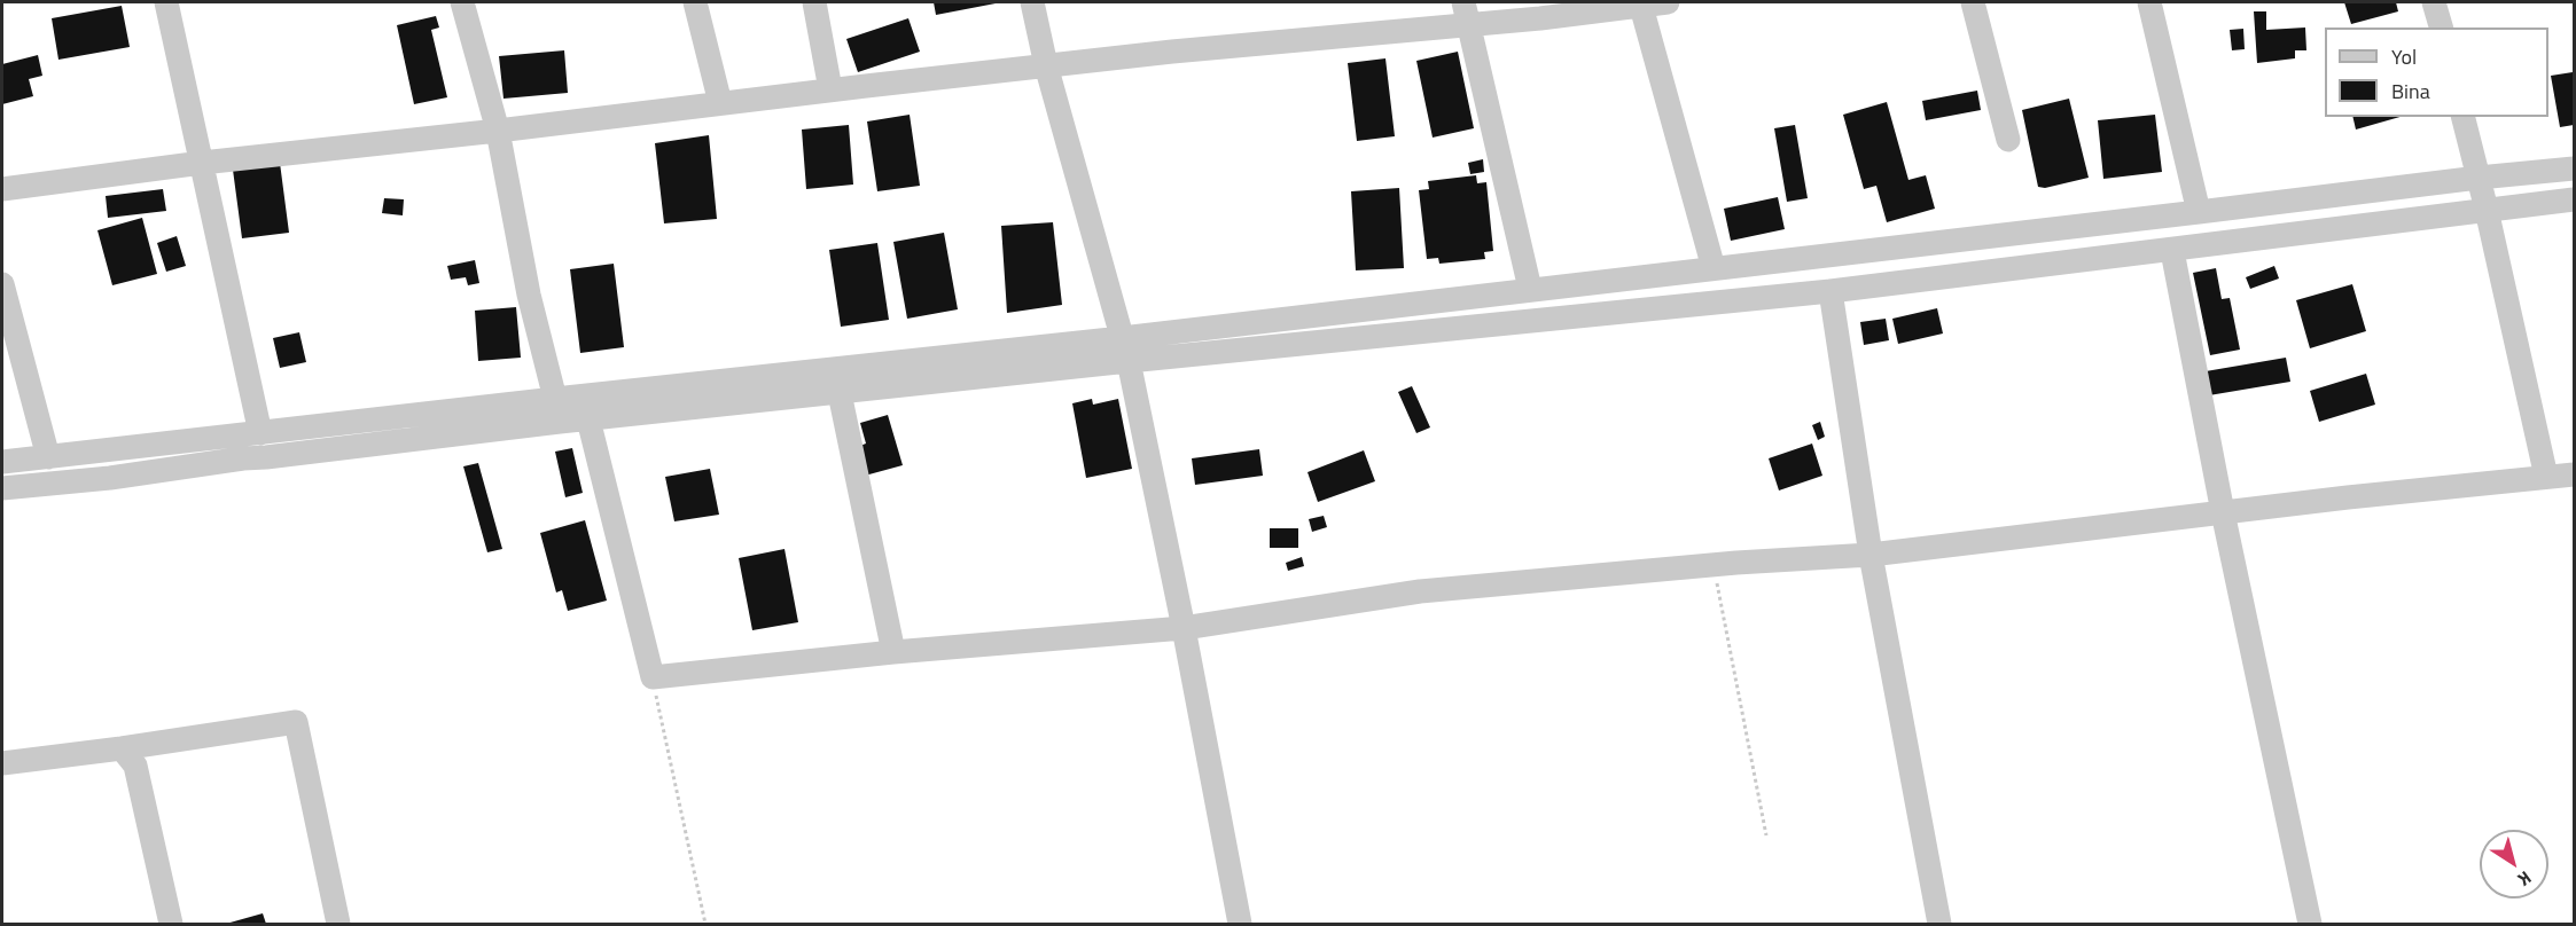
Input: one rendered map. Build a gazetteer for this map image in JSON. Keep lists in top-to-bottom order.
{
  "legend": ["Yol", "Bina"],
  "north": "bottom right"
}
